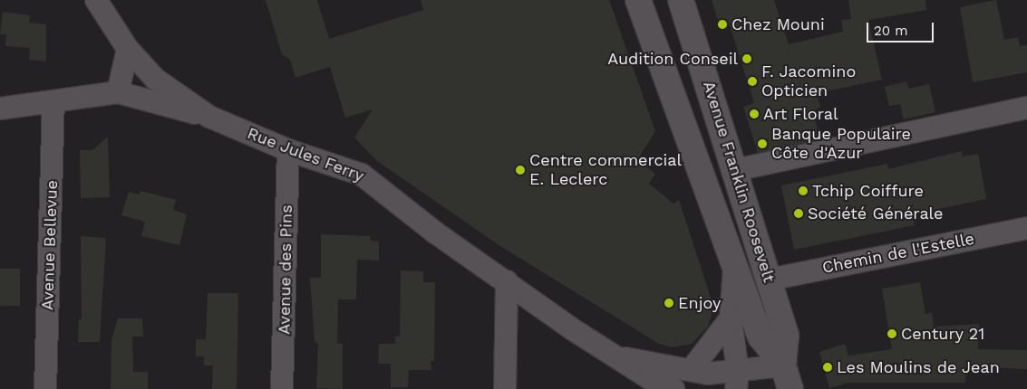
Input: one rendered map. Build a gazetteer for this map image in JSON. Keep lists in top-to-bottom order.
{
  "streets": {
    "main road": ["Avenue Franklin Roosevelt"],
    "street": [
      "Rue Jules Ferry",
      "Avenue Bellevue",
      "Chemin de l'Estelle",
      "Avenue des Pins"
    ]
  },
  "crossings": [
    ["Rue Jules Ferry", "Avenue Franklin Roosevelt"],
    ["Rue Jules Ferry", "Avenue des Pins"],
    ["Avenue Franklin Roosevelt", "Chemin de l'Estelle"]
  ],
  "places": [
    "Chez Mouni",
    "Audition Conseil",
    "F. Jacomino Opticien",
    "Art Floral",
    "Banque Populaire Côte d'Azur",
    "Centre commercial E. Leclerc",
    "Tchip Coiffure",
    "Société Générale",
    "Enjoy",
    "Century 21",
    "Les Moulins de Jean"
  ],
  "scale_bar": "20 m"
}
